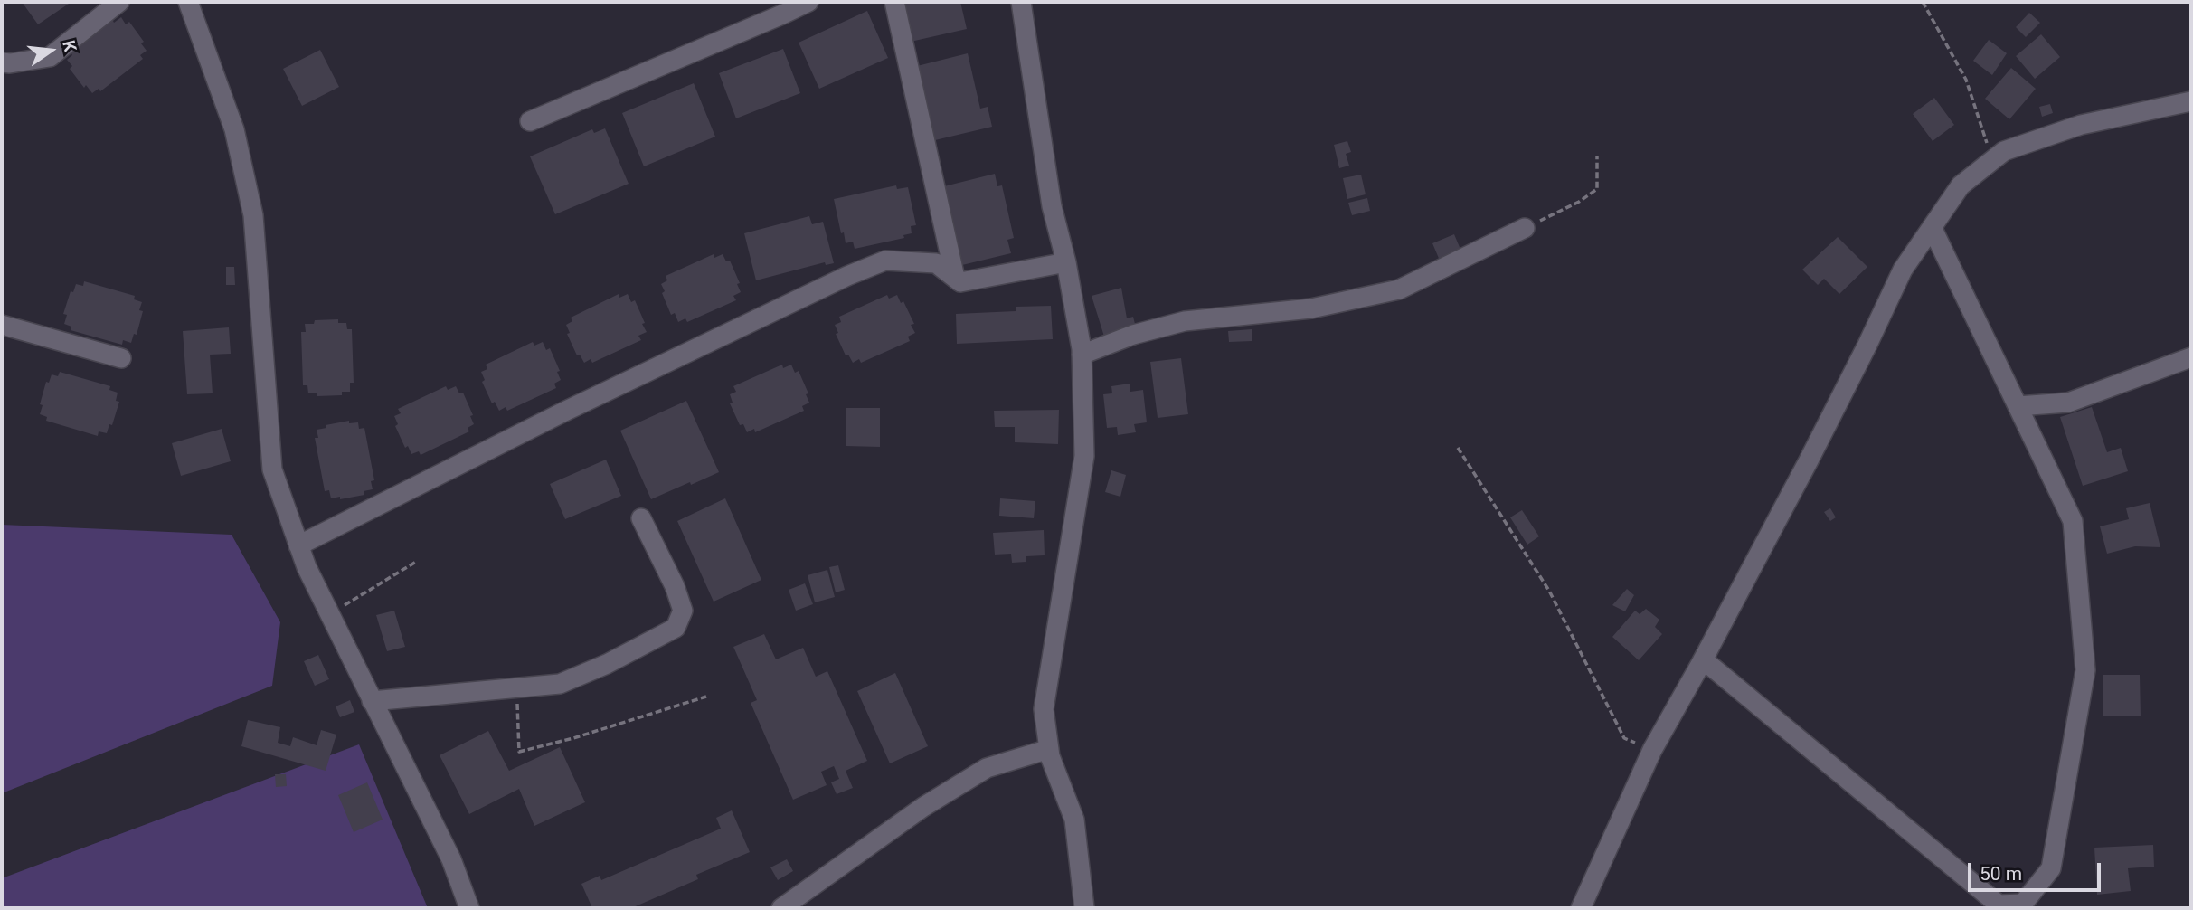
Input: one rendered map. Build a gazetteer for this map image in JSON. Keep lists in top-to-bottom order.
{
  "scale_bar": "50 m",
  "north": "right"
}
